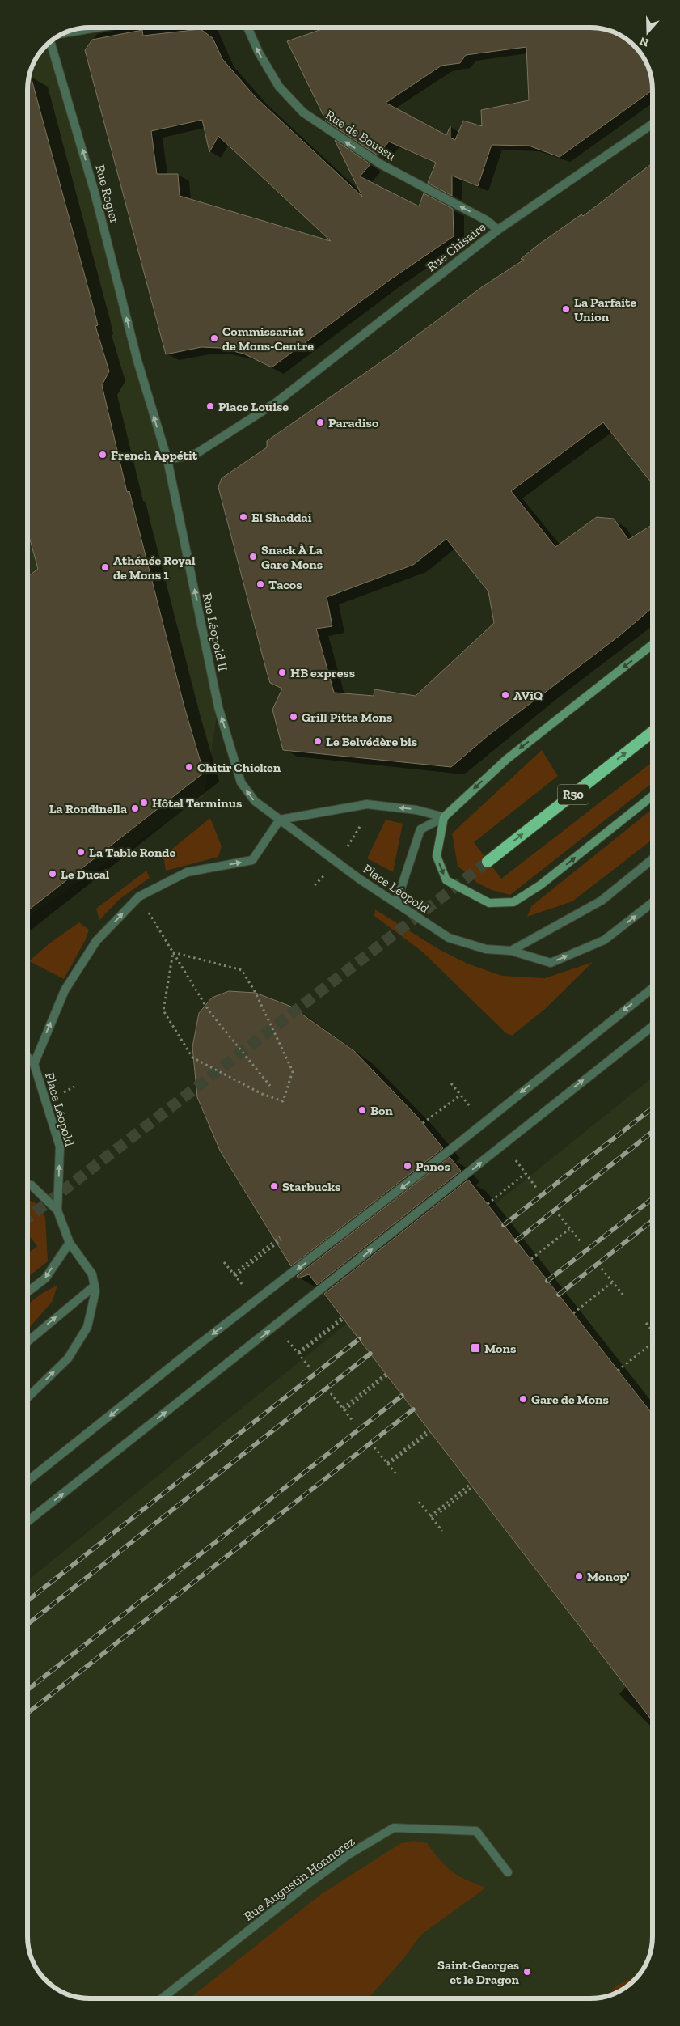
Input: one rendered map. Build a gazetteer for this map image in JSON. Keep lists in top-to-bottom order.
{
  "streets": {
    "highway": ["R50"],
    "street": [
      "Rue de Boussu",
      "Rue Rogier",
      "Rue Chisaire",
      "Rue Léopold II",
      "Place Léopold",
      "Rue Augustin Honnorez"
    ]
  },
  "crossings": [
    ["Rue de Boussu", "Rue Chisaire"],
    ["Rue Rogier", "Rue Chisaire"],
    ["Rue Rogier", "Rue Léopold II"],
    ["Rue Chisaire", "Rue Léopold II"],
    ["Rue Léopold II", "Place Léopold"]
  ],
  "one_way": ["Rue de Boussu", "Rue Rogier", "Rue Léopold II"],
  "places": {
    "other": [
      "La Parfaite Union",
      "Commissariat de Mons-Centre",
      "Place Louise",
      "Paradiso",
      "French Appétit",
      "El Shaddai",
      "Snack À La Gare Mons",
      "Athénée Royal de Mons 1",
      "Tacos",
      "HB express",
      "AViQ",
      "Grill Pitta Mons",
      "Le Belvédère bis",
      "Chitir Chicken",
      "Hôtel Terminus",
      "La Rondinella",
      "La Table Ronde",
      "Le Ducal",
      "Bon",
      "Panos",
      "Starbucks",
      "Gare de Mons",
      "Monop'",
      "Saint-Georges et le Dragon"
    ],
    "transit": ["Mons"]
  },
  "north": "bottom"
}
